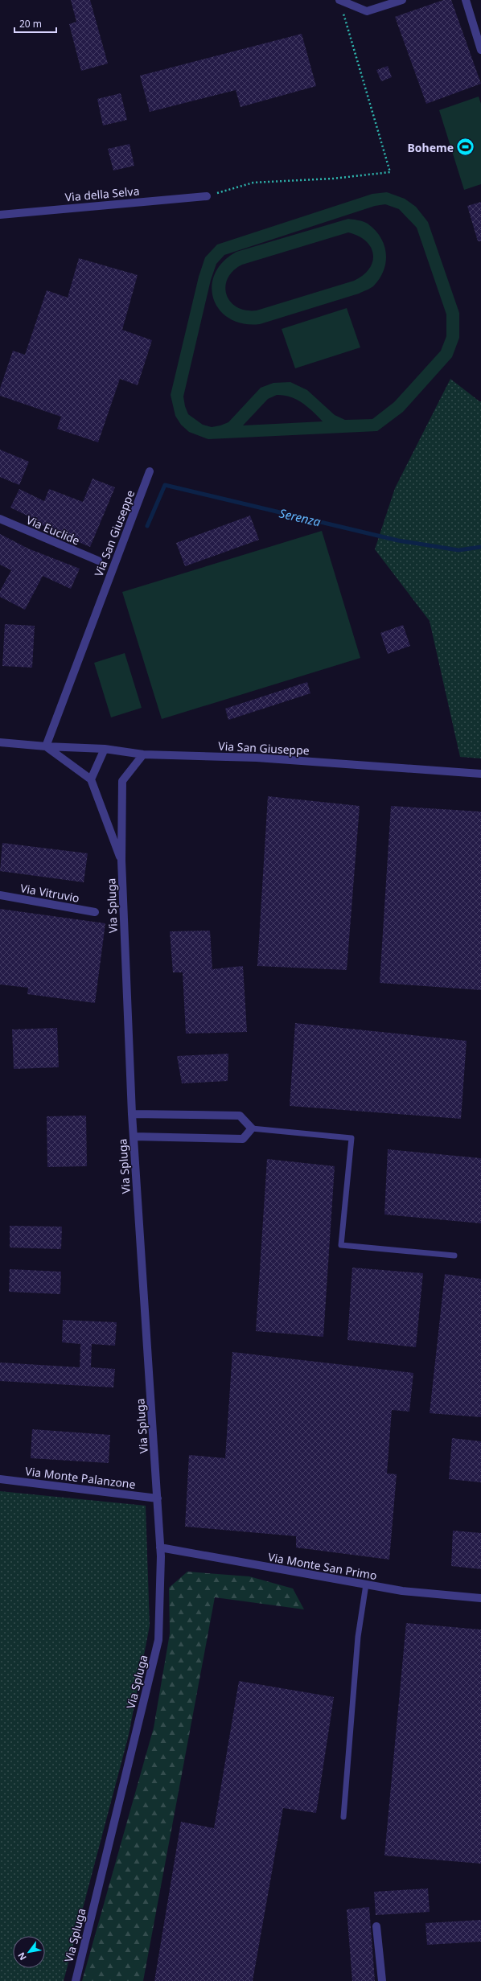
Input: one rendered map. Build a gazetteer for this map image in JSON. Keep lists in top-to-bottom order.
{
  "streets": {
    "street": [
      "Via della Selva",
      "Via Euclide",
      "Via San Giuseppe",
      "Via Vitruvio",
      "Via Spluga",
      "Via Monte Palanzone",
      "Via Monte San Primo"
    ]
  },
  "crossings": [
    ["Via San Giuseppe", "Via Spluga"],
    ["Via Spluga", "Via Monte Palanzone"],
    ["Via Spluga", "Via Monte San Primo"]
  ],
  "water": ["Serenza"],
  "places": {
    "sports": ["Boheme"]
  },
  "scale_bar": "20 m",
  "north": "bottom left"
}
